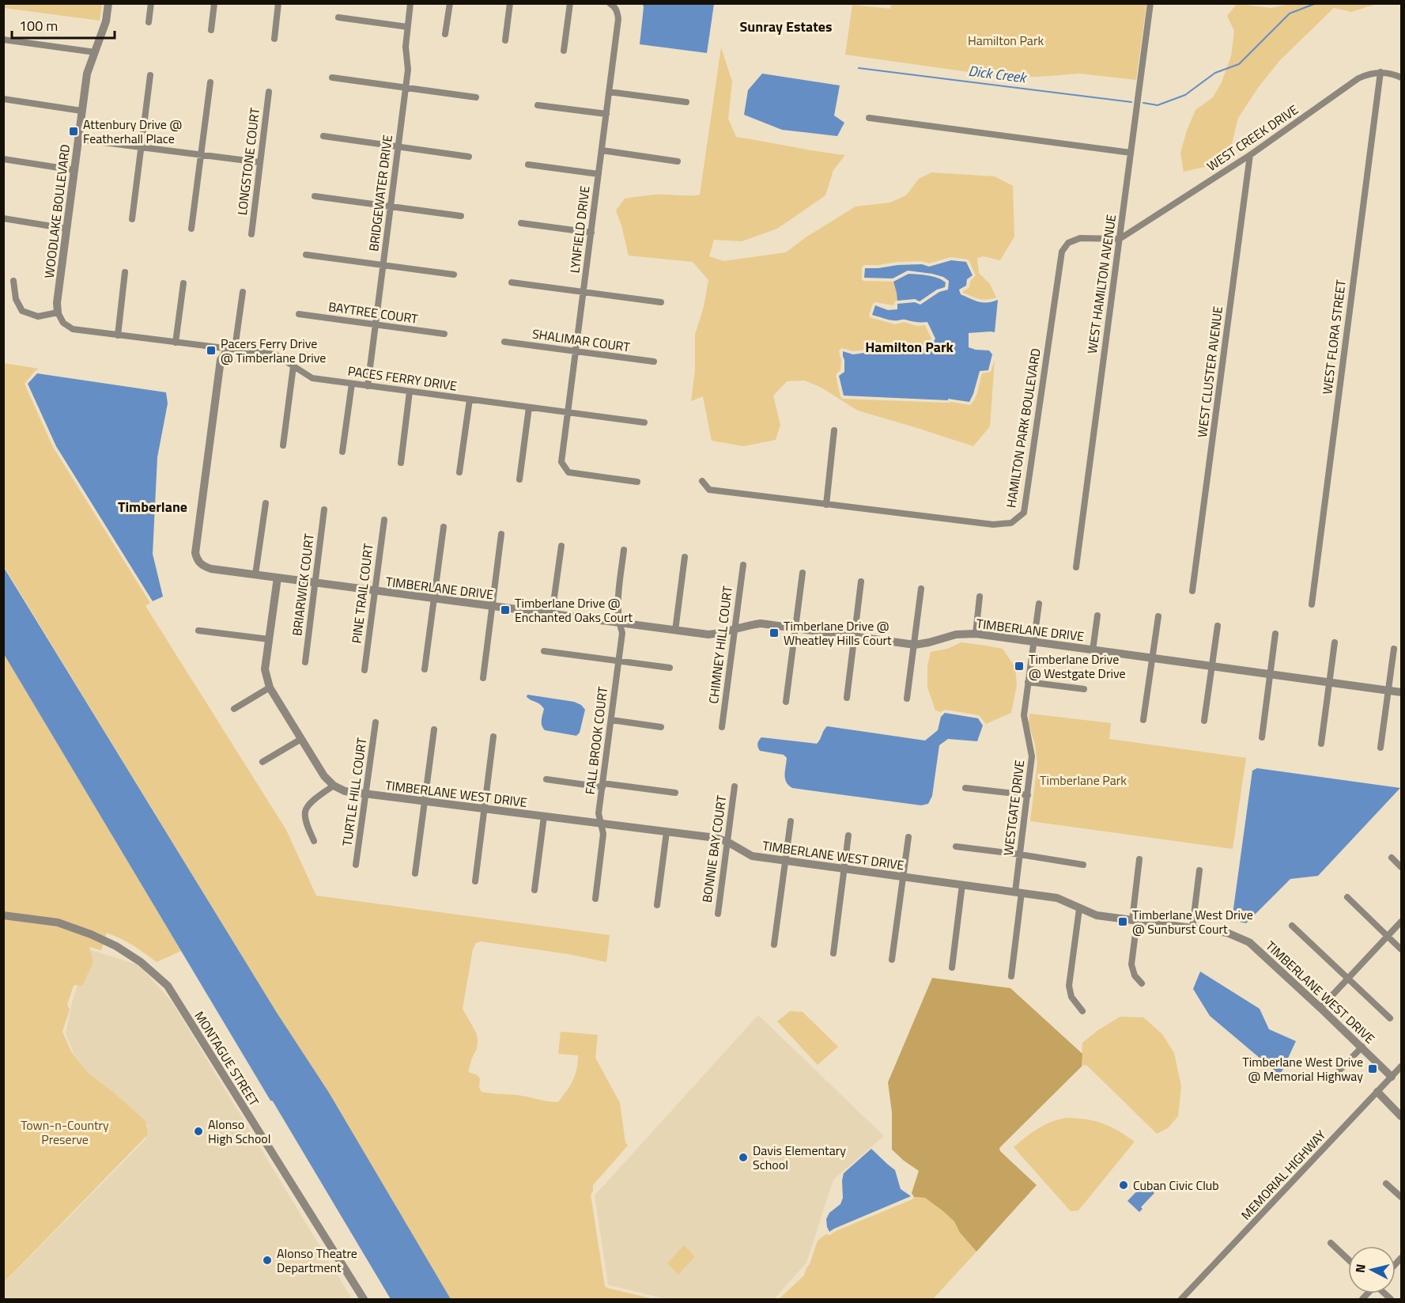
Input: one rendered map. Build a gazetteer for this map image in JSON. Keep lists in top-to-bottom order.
{
  "streets": {
    "street": [
      "WEST CREEK DRIVE",
      "LONGSTONE COURT",
      "BRIDGEWATER DRIVE",
      "WOODLAKE BOULEVARD",
      "LYNFIELD DRIVE",
      "WEST HAMILTON AVENUE",
      "BAYTREE COURT",
      "WEST FLORA STREET",
      "SHALIMAR COURT",
      "WEST CLUSTER AVENUE",
      "PACES FERRY DRIVE",
      "HAMILTON PARK BOULEVARD",
      "BRIARWICK COURT",
      "TIMBERLANE DRIVE",
      "PINE TRAIL COURT",
      "CHIMNEY HILL COURT",
      "FALL BROOK COURT",
      "TURTLE HILL COURT",
      "TIMBERLANE WEST DRIVE",
      "WESTGATE DRIVE",
      "BONNIE BAY COURT",
      "MONTAGUE STREET",
      "MEMORIAL HIGHWAY"
    ]
  },
  "crossings": [
    ["WEST CREEK DRIVE", "WEST HAMILTON AVENUE"],
    ["WEST CREEK DRIVE", "WEST FLORA STREET"],
    ["WEST CREEK DRIVE", "WEST CLUSTER AVENUE"],
    ["WEST CREEK DRIVE", "HAMILTON PARK BOULEVARD"],
    ["BRIDGEWATER DRIVE", "BAYTREE COURT"],
    ["BRIDGEWATER DRIVE", "PACES FERRY DRIVE"],
    ["WOODLAKE BOULEVARD", "PACES FERRY DRIVE"],
    ["LYNFIELD DRIVE", "SHALIMAR COURT"],
    ["LYNFIELD DRIVE", "PACES FERRY DRIVE"],
    ["WEST HAMILTON AVENUE", "HAMILTON PARK BOULEVARD"],
    ["PACES FERRY DRIVE", "TIMBERLANE DRIVE"],
    ["BRIARWICK COURT", "TIMBERLANE DRIVE"],
    ["TIMBERLANE DRIVE", "PINE TRAIL COURT"],
    ["TIMBERLANE DRIVE", "CHIMNEY HILL COURT"],
    ["TIMBERLANE DRIVE", "FALL BROOK COURT"],
    ["TIMBERLANE DRIVE", "WESTGATE DRIVE"],
    ["FALL BROOK COURT", "TIMBERLANE WEST DRIVE"],
    ["TURTLE HILL COURT", "TIMBERLANE WEST DRIVE"],
    ["TIMBERLANE WEST DRIVE", "WESTGATE DRIVE"],
    ["TIMBERLANE WEST DRIVE", "BONNIE BAY COURT"],
    ["TIMBERLANE WEST DRIVE", "MEMORIAL HIGHWAY"]
  ],
  "districts": ["Sunray Estates", "Hamilton Park", "Timberlane"],
  "water": ["Dick Creek"],
  "parks": ["Hamilton Park", "Timberlane Park", "Town-n-Country Preserve"],
  "places": {
    "transit": [
      "Attenbury Drive @ Featherhall Place",
      "Pacers Ferry Drive @ Timberlane Drive",
      "Timberlane Drive @ Enchanted Oaks Court",
      "Timberlane Drive @ Wheatley Hills Court",
      "Timberlane Drive @ Westgate Drive",
      "Timberlane West Drive @ Sunburst Court",
      "Timberlane West Drive @ Memorial Highway"
    ],
    "other": [
      "Alonso High School",
      "Davis Elementary School",
      "Cuban Civic Club",
      "Alonso Theatre Department"
    ]
  },
  "scale_bar": "100 m",
  "north": "left"
}
